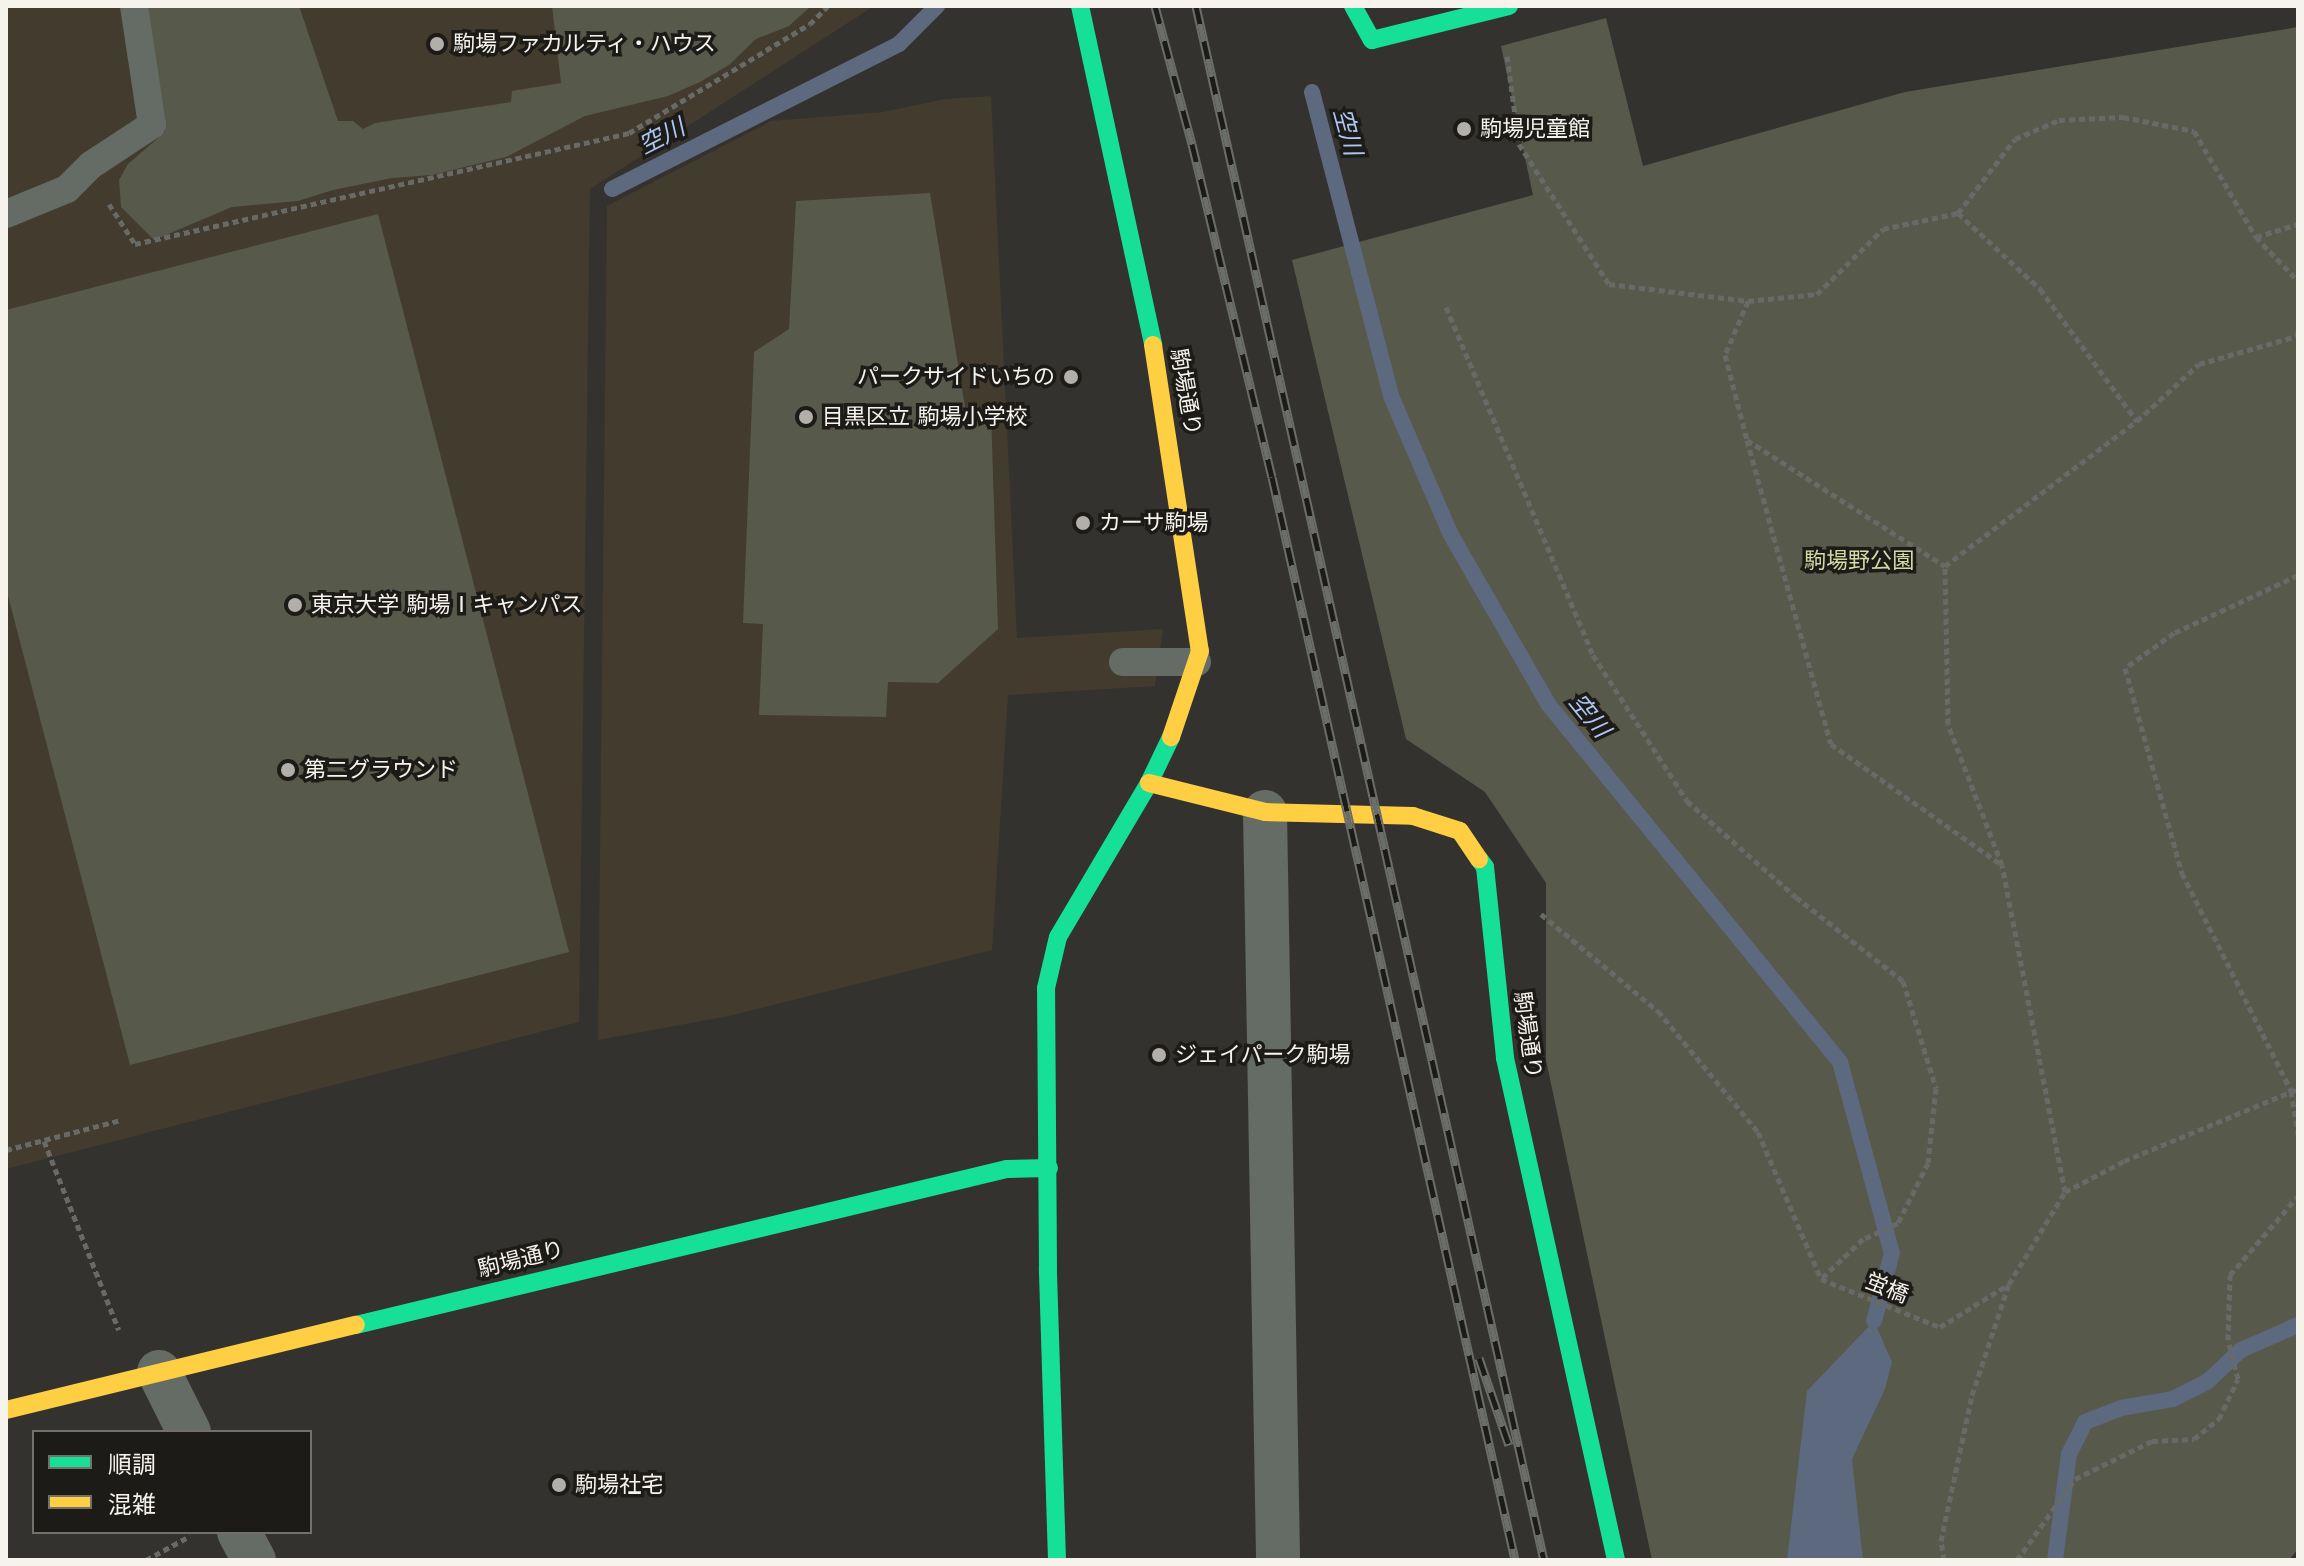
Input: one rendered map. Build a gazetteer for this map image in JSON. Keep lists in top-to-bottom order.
{
  "streets": {
    "street": ["駒場通り"],
    "path": ["蛍橋"]
  },
  "water": ["空川"],
  "parks": ["駒場野公園"],
  "places": [
    "駒場ファカルティ・ハウス",
    "駒場児童館",
    "パークサイドいちの",
    "目黒区立 駒場小学校",
    "カーサ駒場",
    "東京大学 駒場Ⅰキャンパス",
    "第二グラウンド",
    "ジェイパーク駒場",
    "駒場社宅"
  ],
  "legend": ["順調", "混雑"]
}
